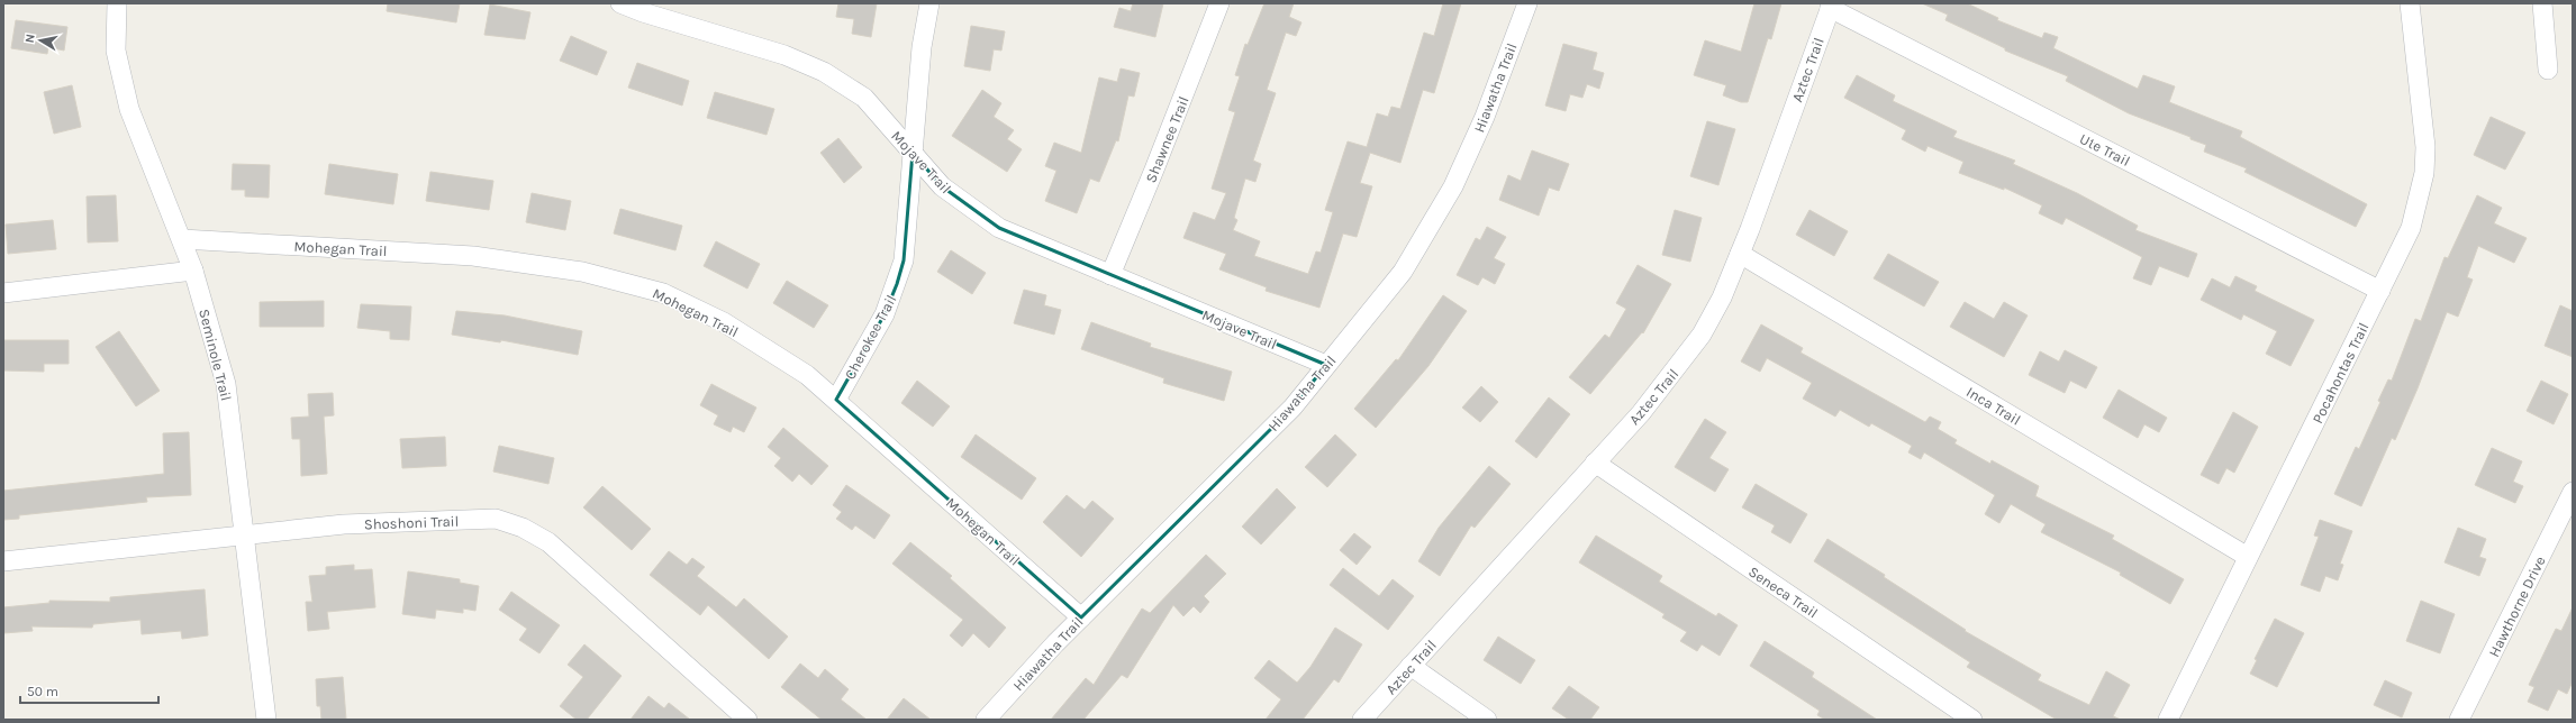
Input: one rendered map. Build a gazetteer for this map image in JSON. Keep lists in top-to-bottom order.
{
  "streets": {
    "street": [
      "Aztec Trail",
      "Hiawatha Trail",
      "Shawnee Trail",
      "Ute Trail",
      "Mojave Trail",
      "Mohegan Trail",
      "Cherokee Trail",
      "Seminole Trail",
      "Pocahontas Trail",
      "Inca Trail",
      "Shoshoni Trail",
      "Seneca Trail",
      "Hawthorne Drive"
    ]
  },
  "crossings": [
    ["Aztec Trail", "Ute Trail"],
    ["Aztec Trail", "Inca Trail"],
    ["Aztec Trail", "Seneca Trail"],
    ["Hiawatha Trail", "Mojave Trail"],
    ["Hiawatha Trail", "Mohegan Trail"],
    ["Shawnee Trail", "Mojave Trail"],
    ["Ute Trail", "Pocahontas Trail"],
    ["Mojave Trail", "Cherokee Trail"],
    ["Mohegan Trail", "Cherokee Trail"],
    ["Mohegan Trail", "Seminole Trail"],
    ["Seminole Trail", "Shoshoni Trail"],
    ["Pocahontas Trail", "Inca Trail"]
  ],
  "scale_bar": "50 m",
  "north": "left"
}
